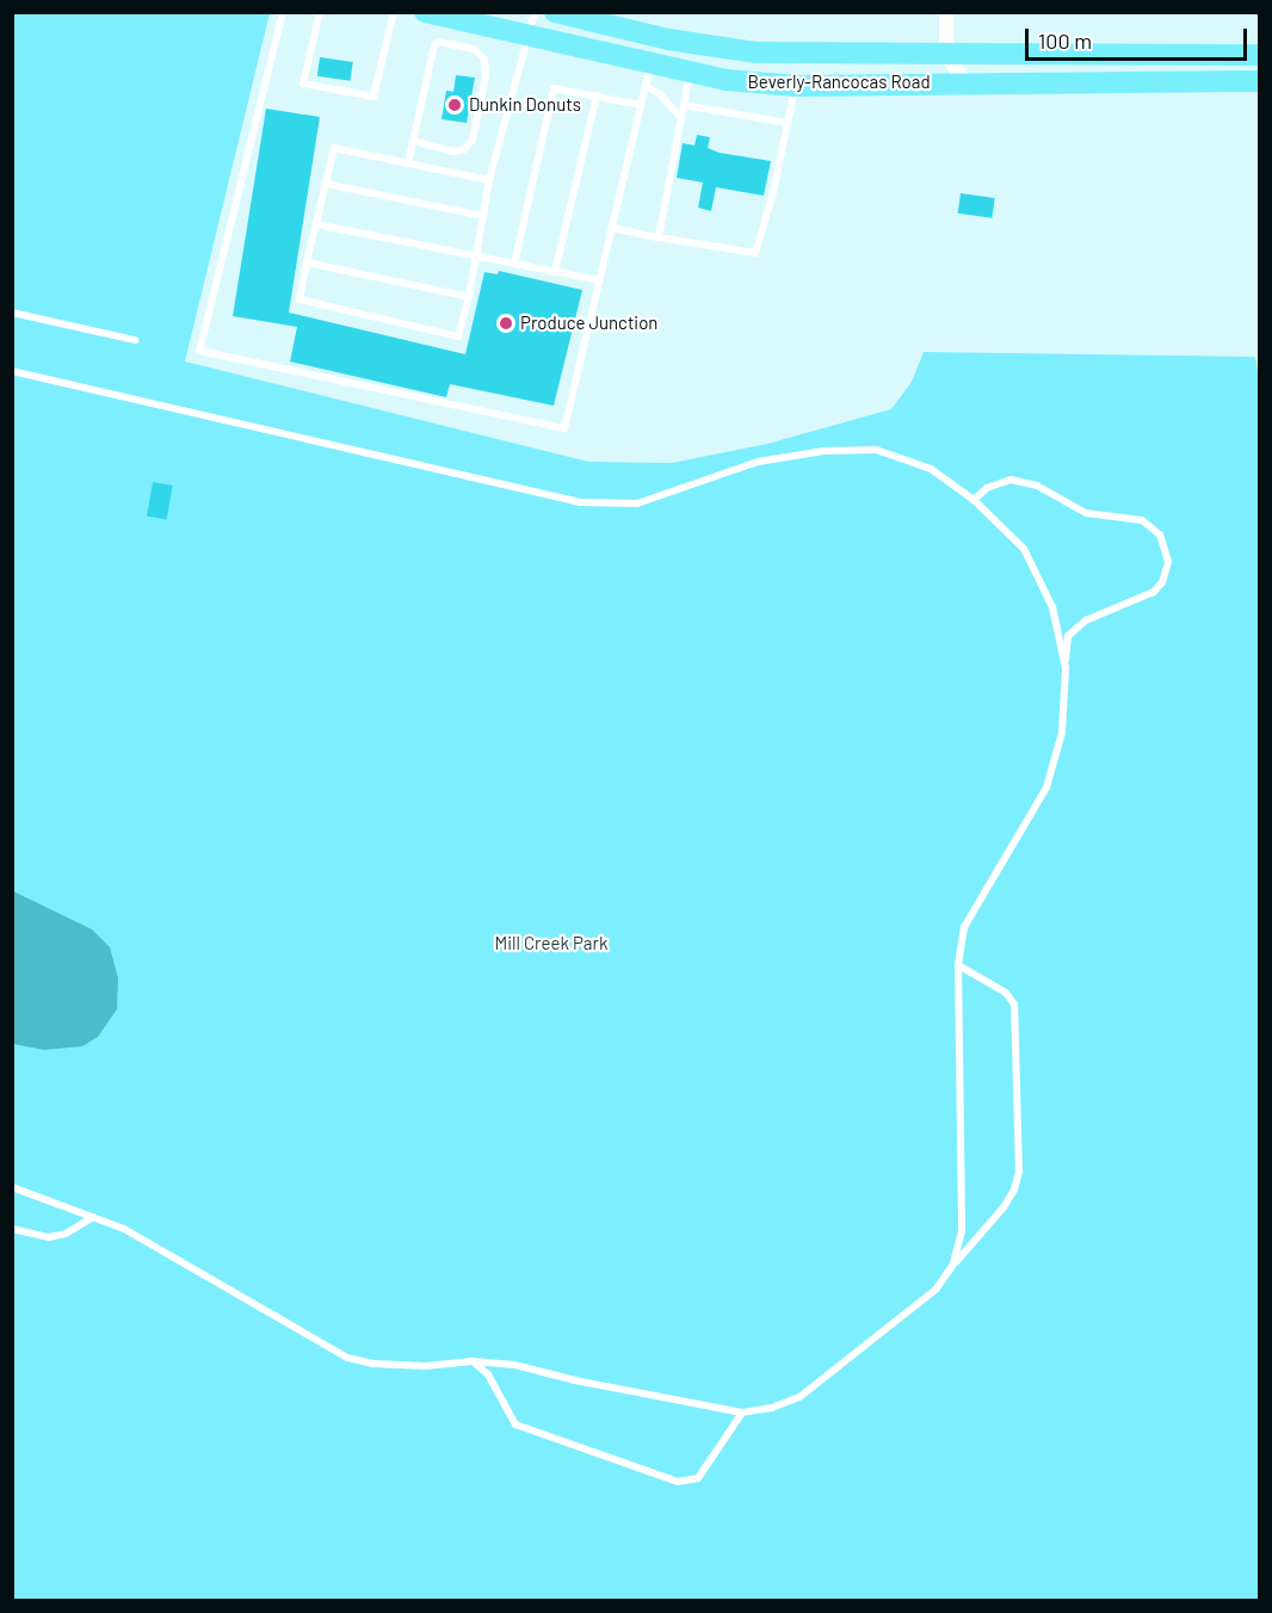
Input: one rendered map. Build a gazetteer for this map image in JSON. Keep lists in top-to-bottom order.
{
  "streets": {
    "main road": ["Beverly-Rancocas Road"]
  },
  "parks": ["Mill Creek Park"],
  "places": ["Dunkin Donuts", "Produce Junction"],
  "scale_bar": "100 m"
}
